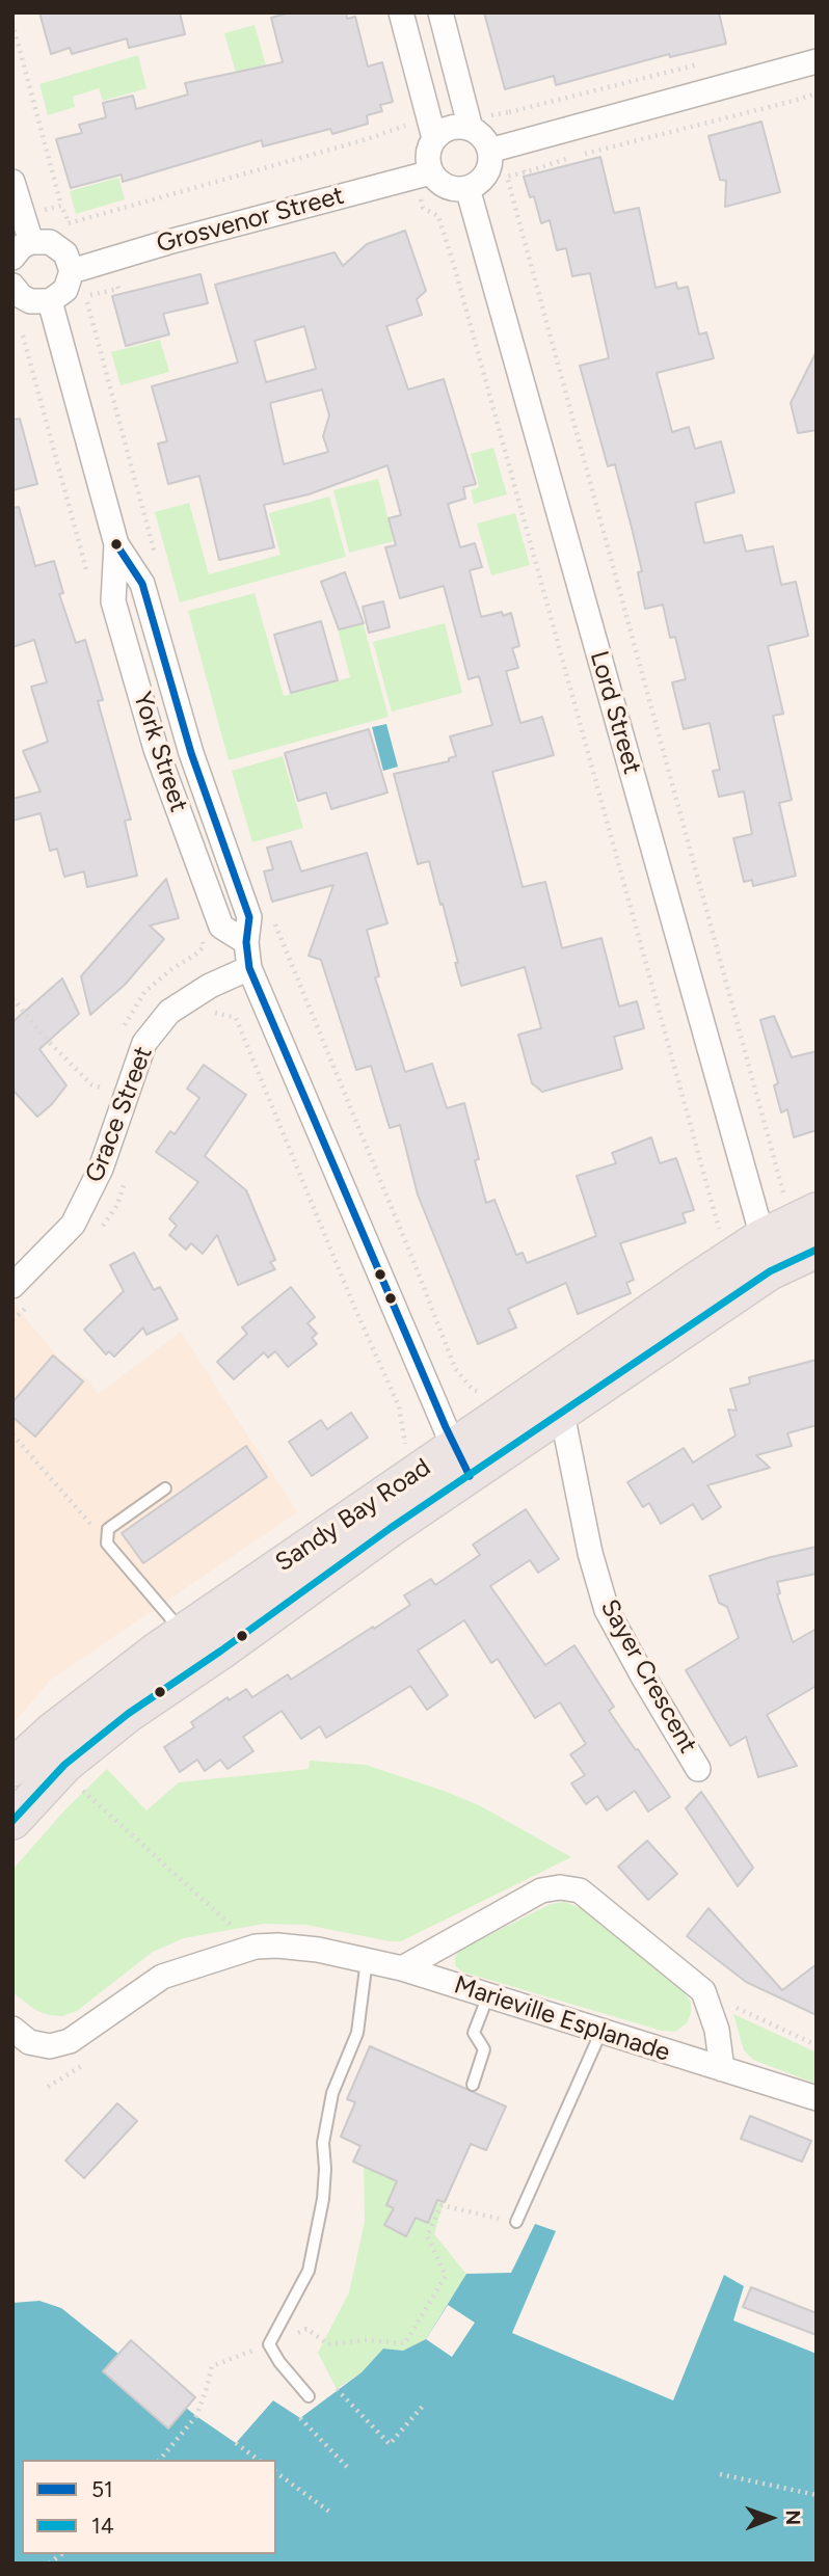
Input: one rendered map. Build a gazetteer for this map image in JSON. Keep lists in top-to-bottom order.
{
  "streets": {
    "main road": ["Sandy Bay Road"],
    "street": [
      "Grosvenor Street",
      "Lord Street",
      "York Street",
      "Grace Street",
      "Sayer Crescent",
      "Marieville Esplanade"
    ]
  },
  "crossings": [
    ["Grosvenor Street", "Lord Street"],
    ["Lord Street", "Sandy Bay Road"],
    ["York Street", "Grace Street"],
    ["York Street", "Sandy Bay Road"],
    ["Sandy Bay Road", "Sayer Crescent"]
  ],
  "lines": ["transit line 51", "transit line 14"],
  "legend": ["51", "14"],
  "north": "right"
}
